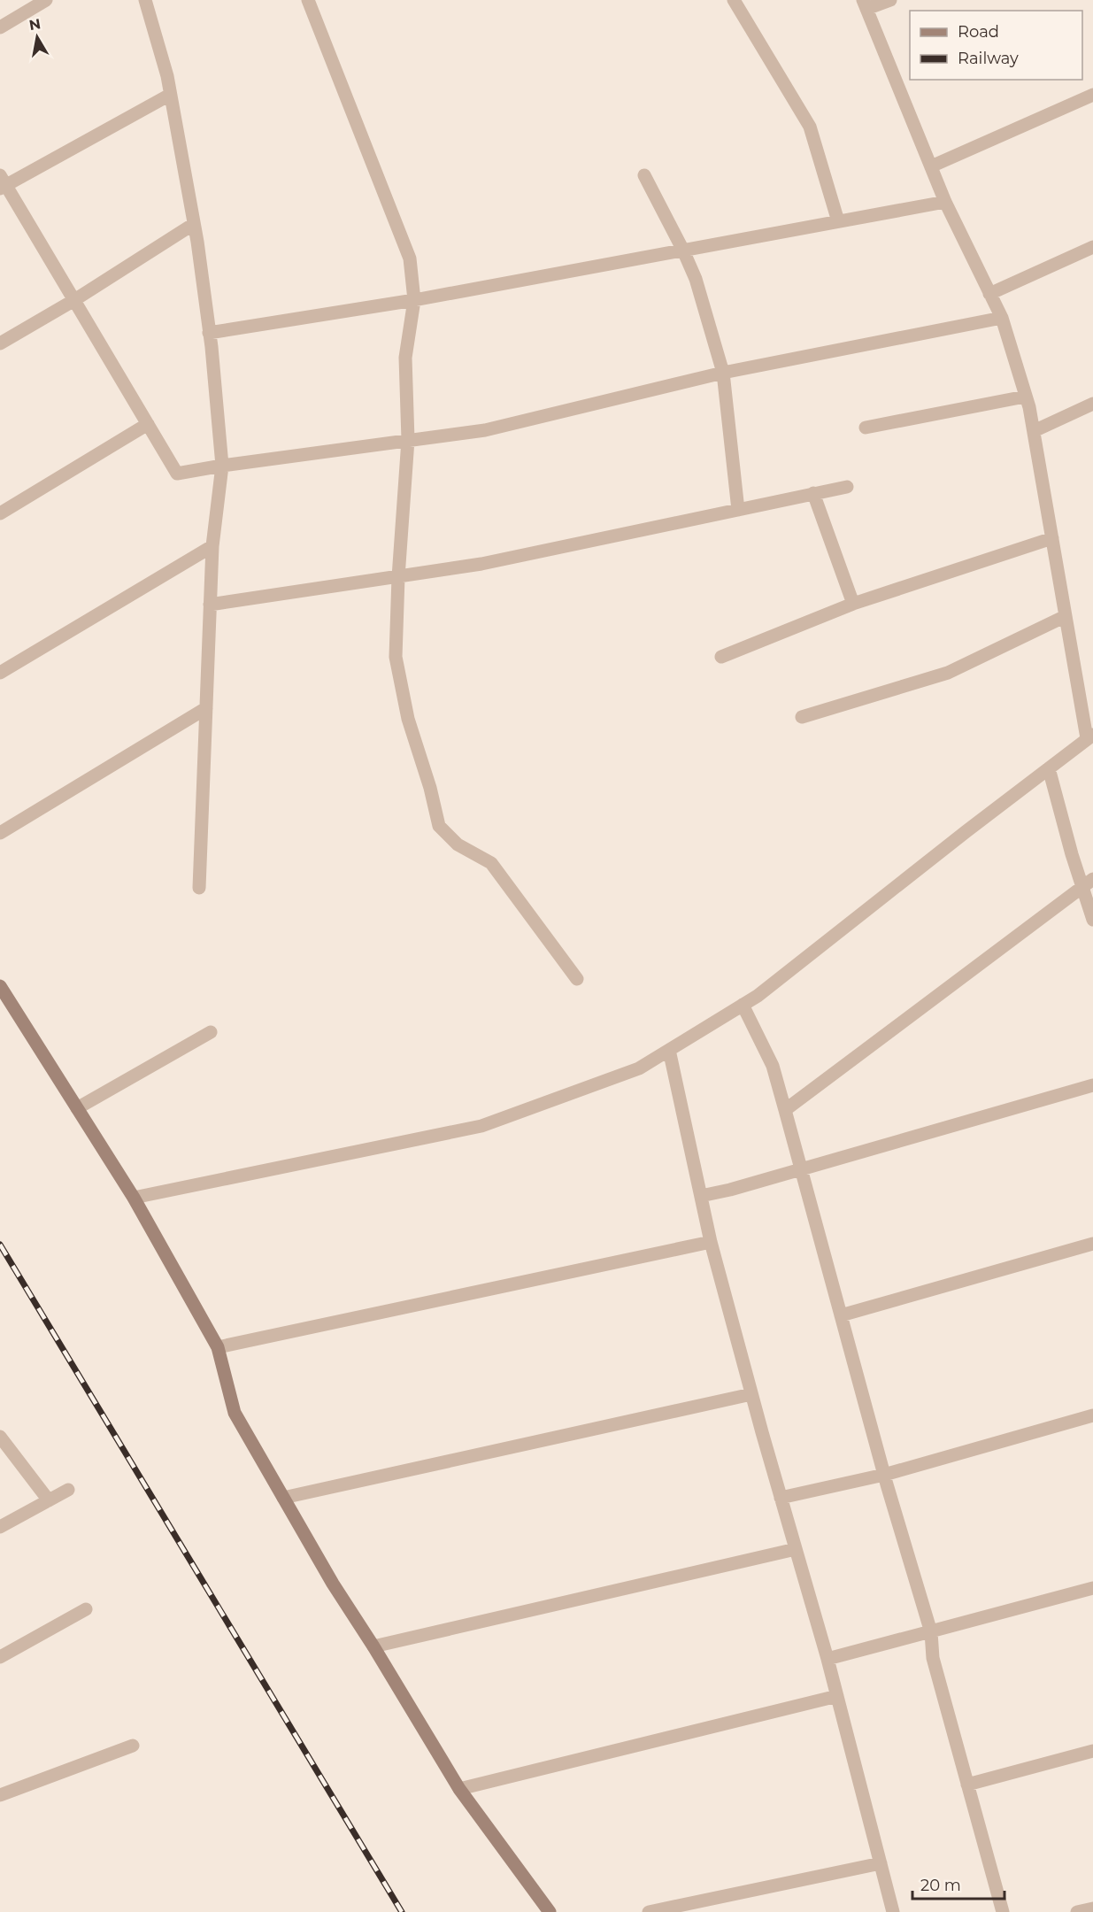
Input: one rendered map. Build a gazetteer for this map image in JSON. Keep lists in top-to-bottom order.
{
  "legend": ["Road", "Railway"],
  "scale_bar": "20 m",
  "north": "top"
}
